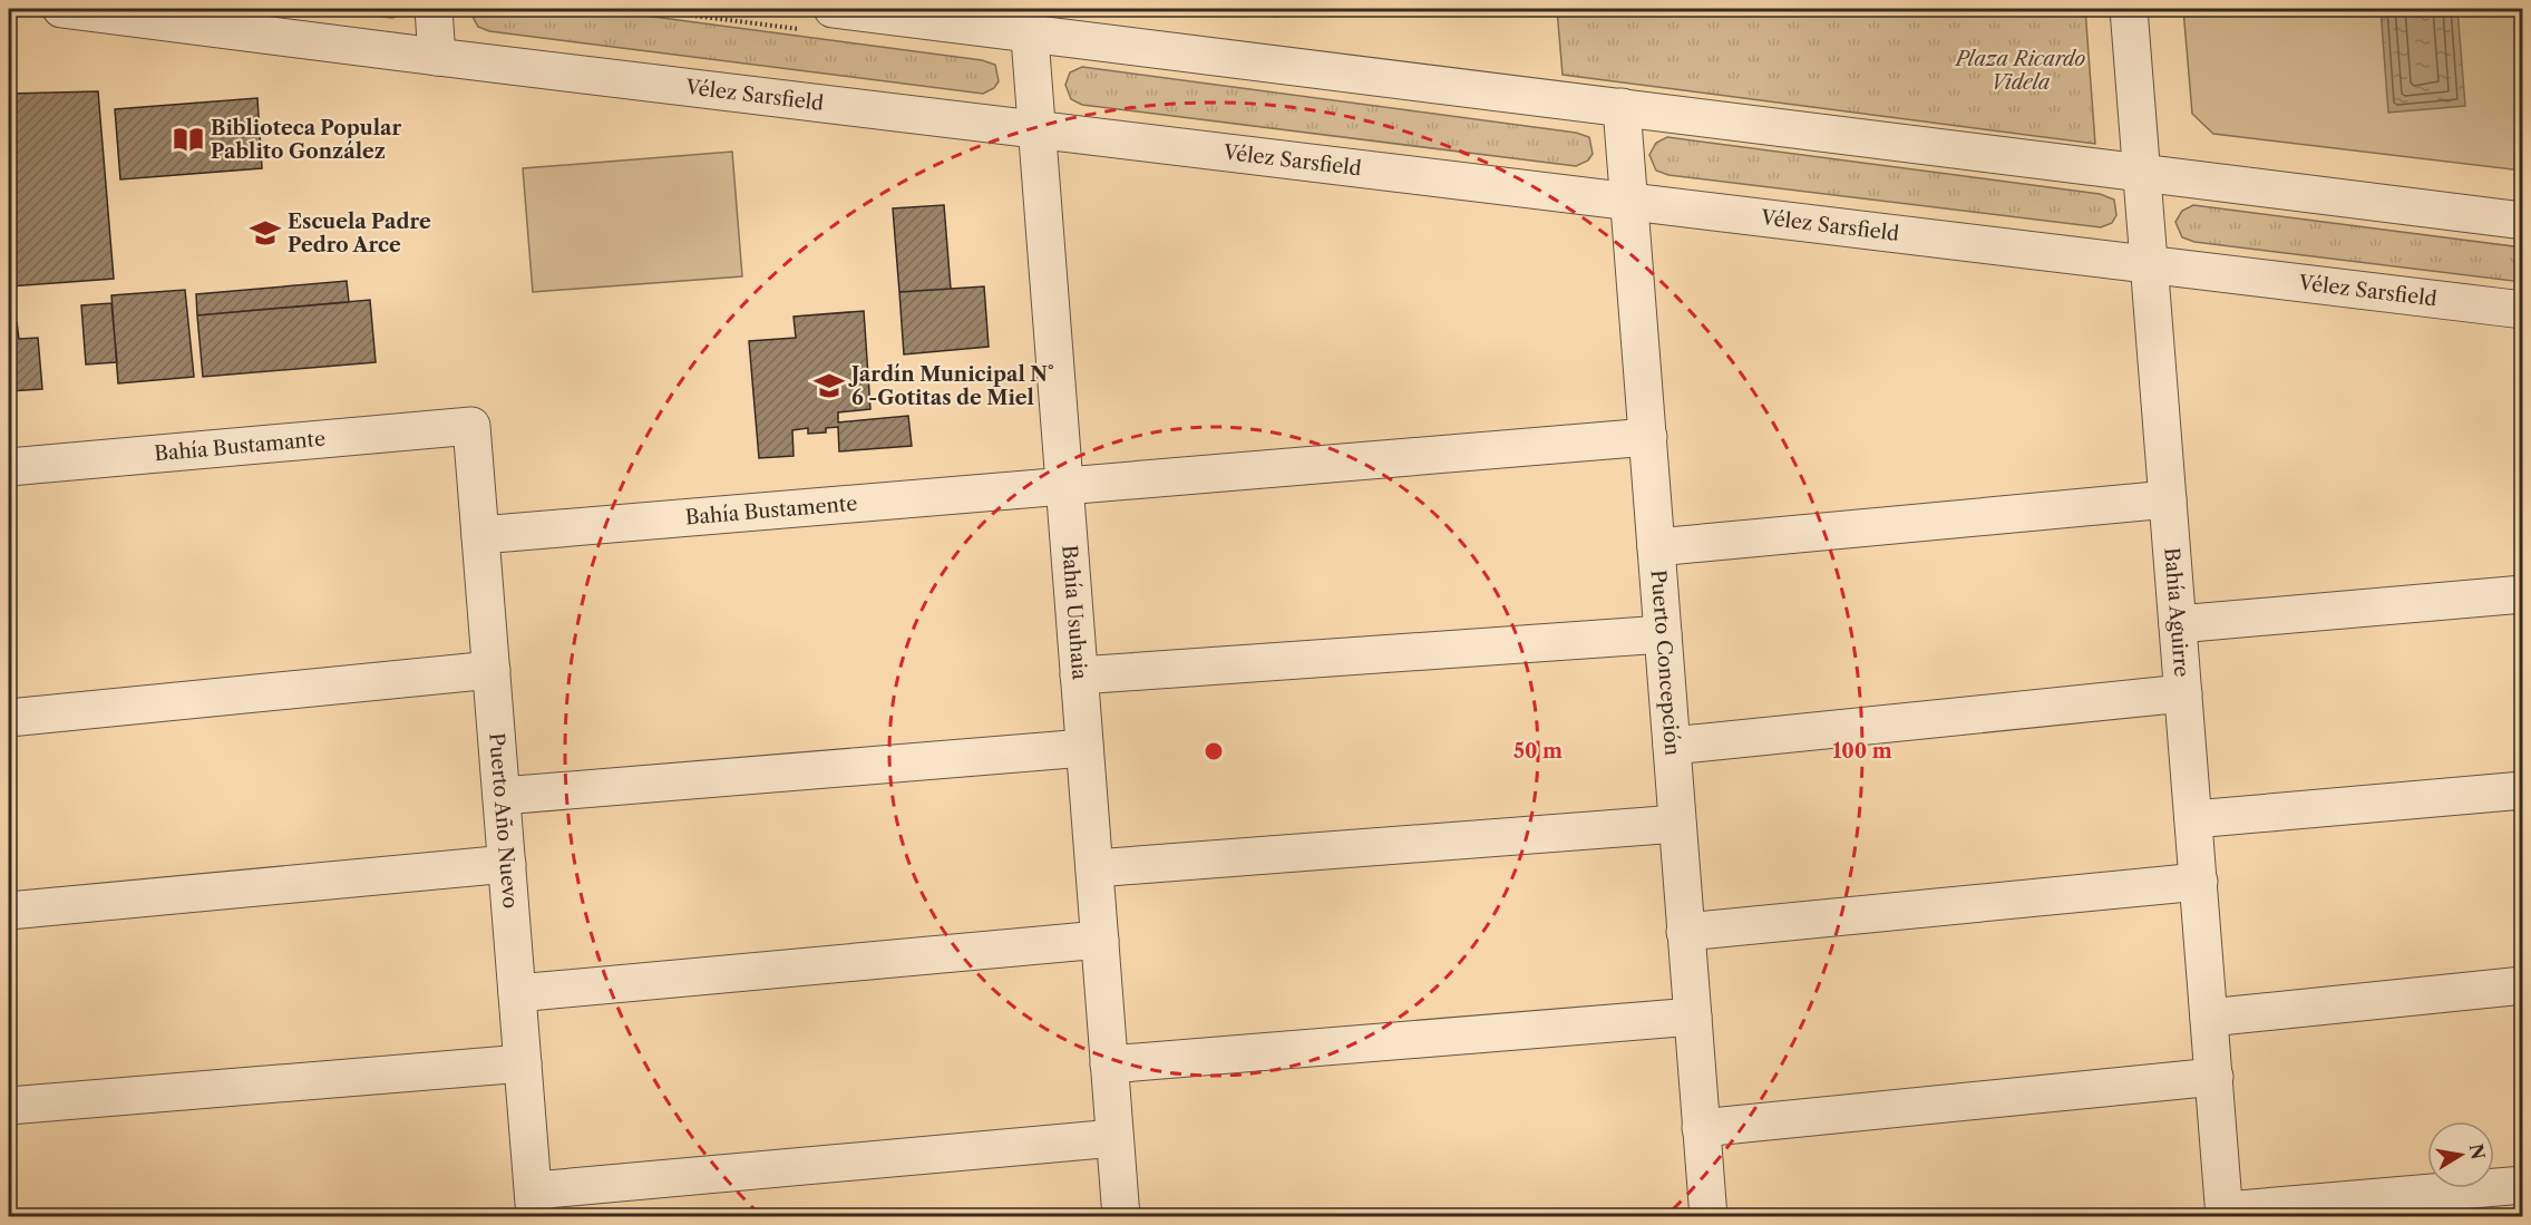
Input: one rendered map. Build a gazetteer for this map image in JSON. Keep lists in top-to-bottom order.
{
  "streets": {
    "street": [
      "Vélez Sarsfield",
      "Bahía Bustamante",
      "Bahía Bustamente",
      "Bahía Usuhaia",
      "Bahía Aguirre",
      "Puerto Concepción",
      "Puerto Año Nuevo"
    ]
  },
  "crossings": [
    ["Vélez Sarsfield", "Bahía Usuhaia"],
    ["Vélez Sarsfield", "Bahía Aguirre"],
    ["Vélez Sarsfield", "Puerto Concepción"],
    ["Bahía Bustamante", "Puerto Año Nuevo"],
    ["Bahía Bustamente", "Bahía Usuhaia"],
    ["Bahía Bustamente", "Puerto Concepción"],
    ["Bahía Bustamente", "Puerto Año Nuevo"]
  ],
  "parks": ["Plaza Ricardo Videla"],
  "places": {
    "library": ["Biblioteca Popular Pablito González"],
    "school or university": ["Escuela Padre Pedro Arce", "Jardín Municipal N° 6 -Gotitas de Miel"]
  },
  "north": "right",
  "rings": ["50 m", "100 m"]
}
